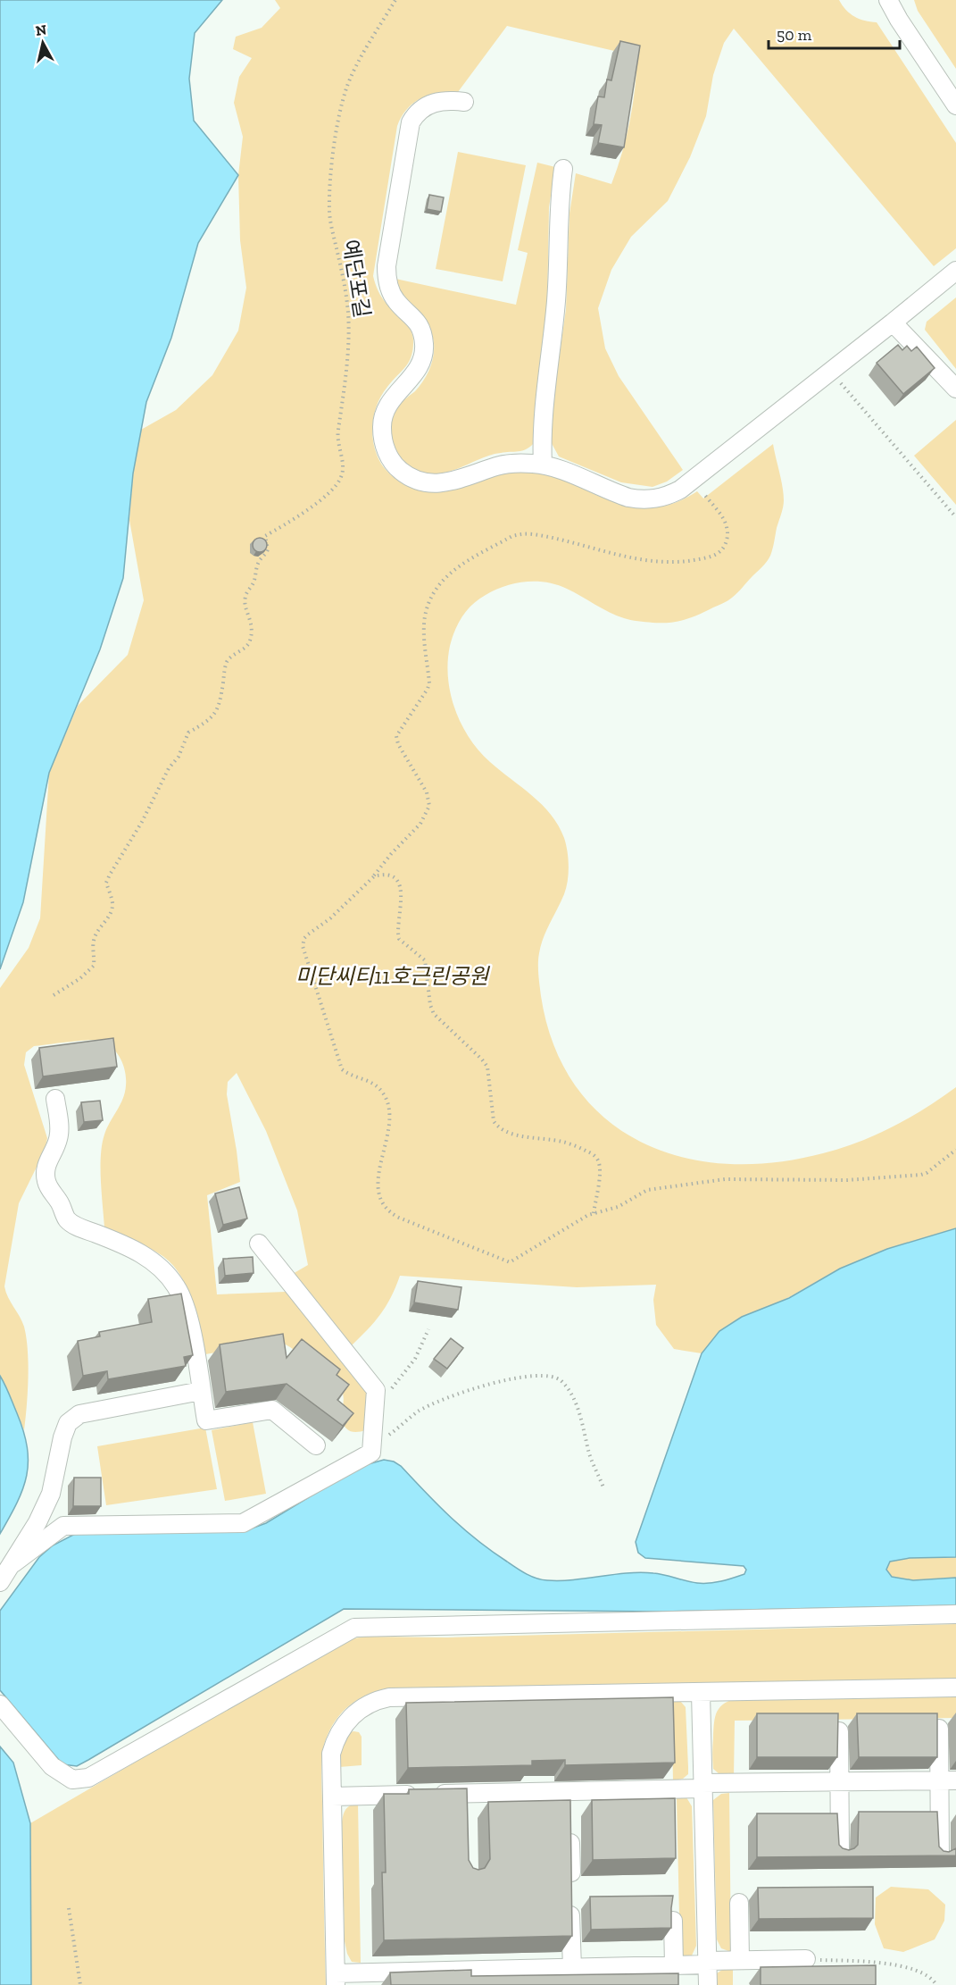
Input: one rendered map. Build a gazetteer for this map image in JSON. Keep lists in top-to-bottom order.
{
  "streets": {
    "path": ["예단포길"]
  },
  "parks": ["미단씨티11호근린공원"],
  "scale_bar": "50 m",
  "north": "top"
}
